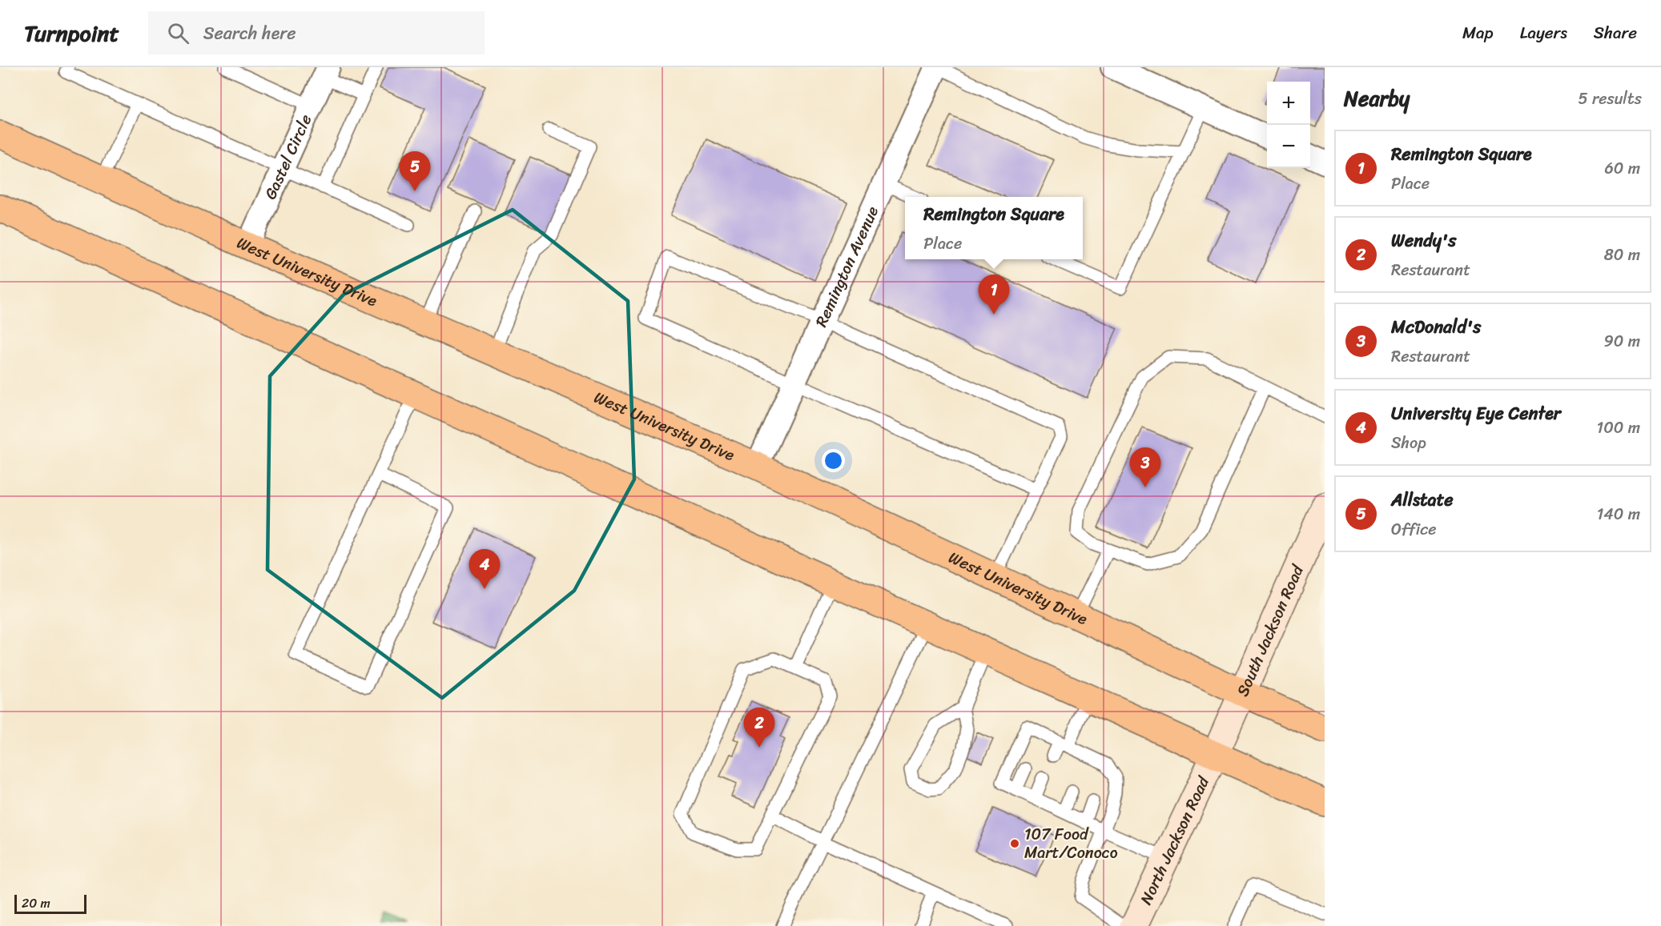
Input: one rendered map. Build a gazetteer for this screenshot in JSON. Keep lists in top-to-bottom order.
{
  "streets": {
    "main road": ["West University Drive", "South Jackson Road", "North Jackson Road"],
    "street": ["Gastel Circle", "Remington Avenue"]
  },
  "crossings": [
    ["Gastel Circle", "West University Drive"],
    ["Remington Avenue", "West University Drive"],
    ["West University Drive", "South Jackson Road"],
    ["South Jackson Road", "North Jackson Road"]
  ],
  "places": ["107 Food Mart/Conoco"],
  "scale_bar": "20 m",
  "page": {
    "header": "Turnpoint",
    "search": "Search here",
    "nav": ["Map", "Layers", "Share"],
    "heading": ["Nearby", "5 results"],
    "map_buttons": ["+", "−"],
    "list": [
      {
        "mark": "1",
        "name": "Remington Square",
        "note": "Place",
        "value": "60 m"
      },
      {
        "mark": "2",
        "name": "Wendy's",
        "note": "Restaurant",
        "value": "80 m"
      },
      {
        "mark": "3",
        "name": "McDonald's",
        "note": "Restaurant",
        "value": "90 m"
      },
      {
        "mark": "4",
        "name": "University Eye Center",
        "note": "Shop",
        "value": "100 m"
      },
      {
        "mark": "5",
        "name": "Allstate",
        "note": "Office",
        "value": "140 m"
      }
    ],
    "pins": [
      "5",
      "1",
      "3",
      "4",
      "2"
    ],
    "popup": ["Remington Square", "Place"],
    "scale": "20 m"
  }
}
